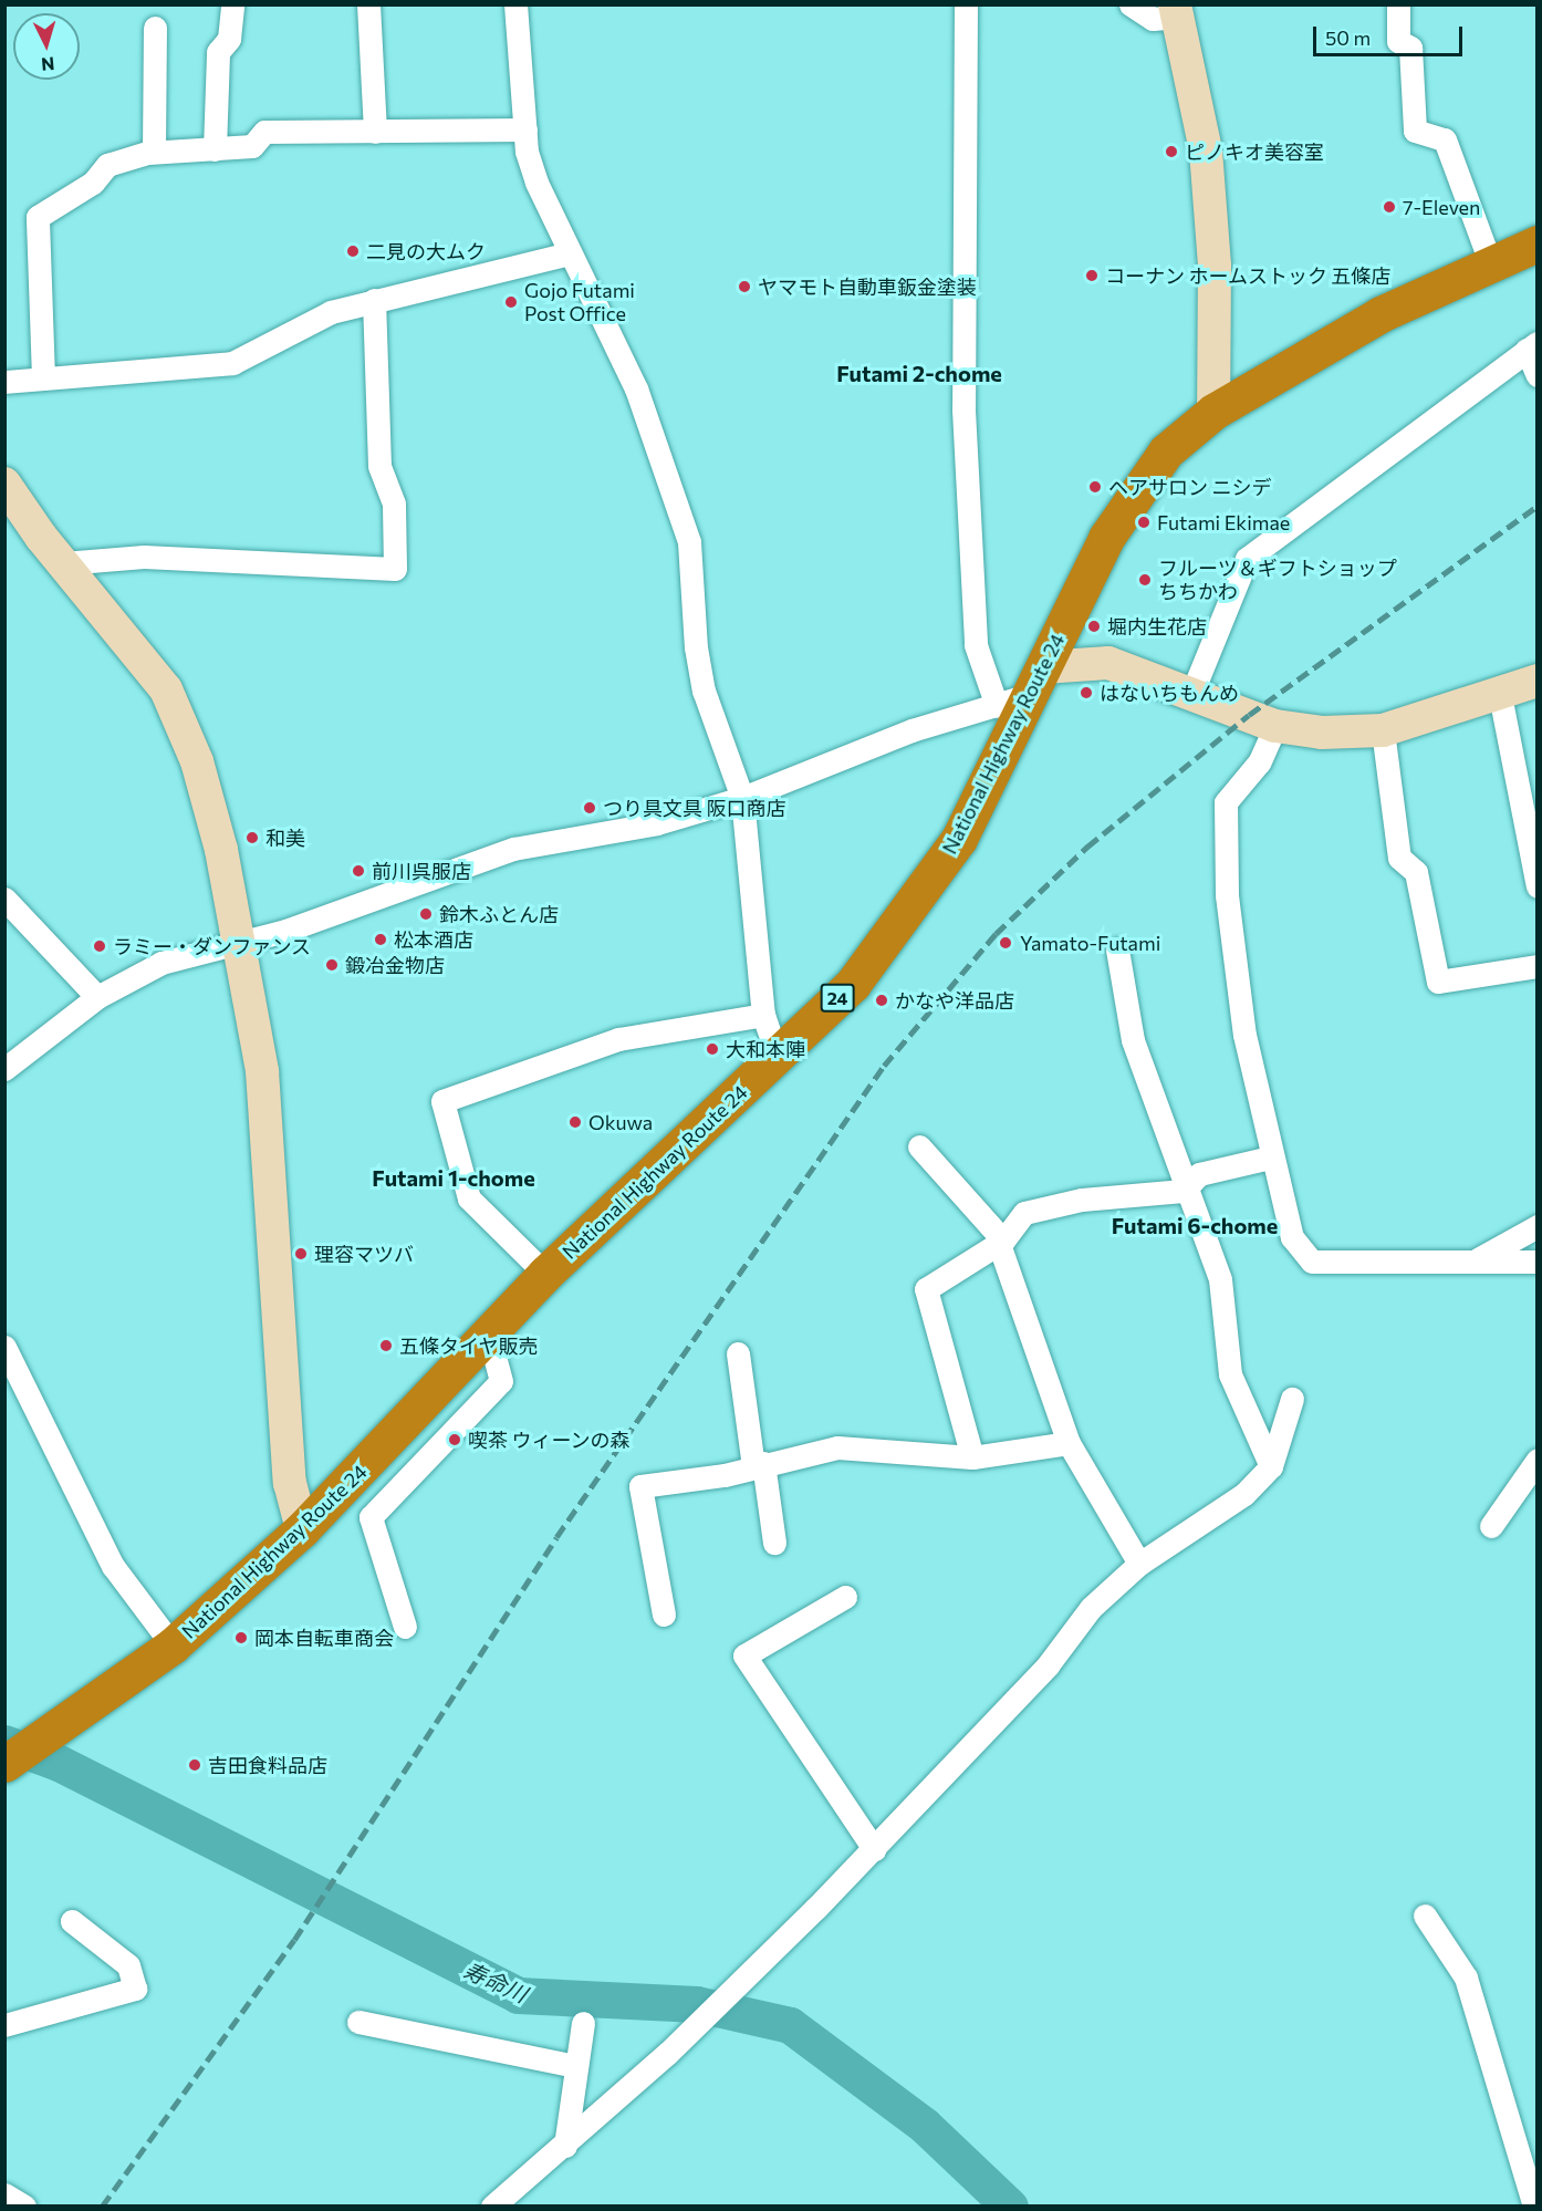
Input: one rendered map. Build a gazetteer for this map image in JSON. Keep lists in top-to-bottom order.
{
  "streets": {
    "highway": ["National Highway Route 24", "24"]
  },
  "districts": ["Futami 2-chome", "Futami 1-chome", "Futami 6-chome"],
  "water": ["寿命川"],
  "places": [
    "ピノキオ美容室",
    "7-Eleven",
    "二見の大ムク",
    "コーナン ホームストック 五條店",
    "ヤマモト自動車鈑金塗装",
    "Gojo Futami Post Office",
    "ヘアサロン ニシデ",
    "Futami Ekimae",
    "フルーツ＆ギフトショップ ちちかわ",
    "堀内生花店",
    "はないちもんめ",
    "つり具文具 阪口商店",
    "和美",
    "前川呉服店",
    "鈴木ふとん店",
    "松本酒店",
    "Yamato-Futami",
    "ラミー・ダンファンス",
    "鍛冶金物店",
    "かなや洋品店",
    "大和本陣",
    "Okuwa",
    "理容マツバ",
    "五條タイヤ販売",
    "喫茶 ウィーンの森",
    "岡本自転車商会",
    "吉田食料品店"
  ],
  "scale_bar": "50 m",
  "north": "bottom"
}
